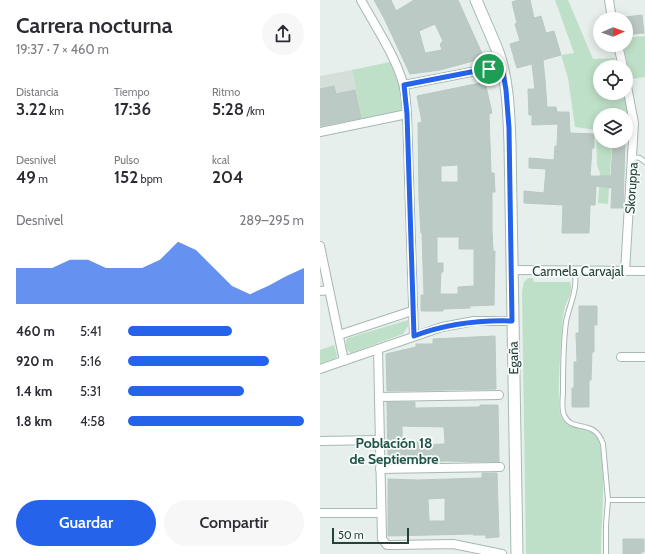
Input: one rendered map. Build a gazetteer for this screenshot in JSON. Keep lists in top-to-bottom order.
{
  "streets": {
    "main road": ["Egaña"],
    "street": ["Skoruppa", "Carmela Carvajal"]
  },
  "crossings": [
    ["Skoruppa", "Carmela Carvajal"],
    ["Carmela Carvajal", "Egaña"]
  ],
  "districts": ["Población 18 de Septiembre"],
  "scale_bar": "50 m",
  "north": "right",
  "page": {
    "heading": ["Carrera nocturna", "19:37 · 7 × 460 m"],
    "stats": [
      ["Distancia", "3.22 km"],
      ["Tiempo", "17:36"],
      ["Ritmo", "5:28 /km"],
      ["Desnivel", "49 m"],
      ["Pulso", "152 bpm"],
      ["kcal", "204"]
    ],
    "chart": ["Desnivel", "289–295 m"],
    "list": [
      {
        "name": "460 m",
        "note": "5:41"
      },
      {
        "name": "920 m",
        "note": "5:16"
      },
      {
        "name": "1.4 km",
        "note": "5:31"
      },
      {
        "name": "1.8 km",
        "note": "4:58"
      }
    ],
    "buttons": ["Guardar", "Compartir"],
    "scale": "50 m"
  }
}
